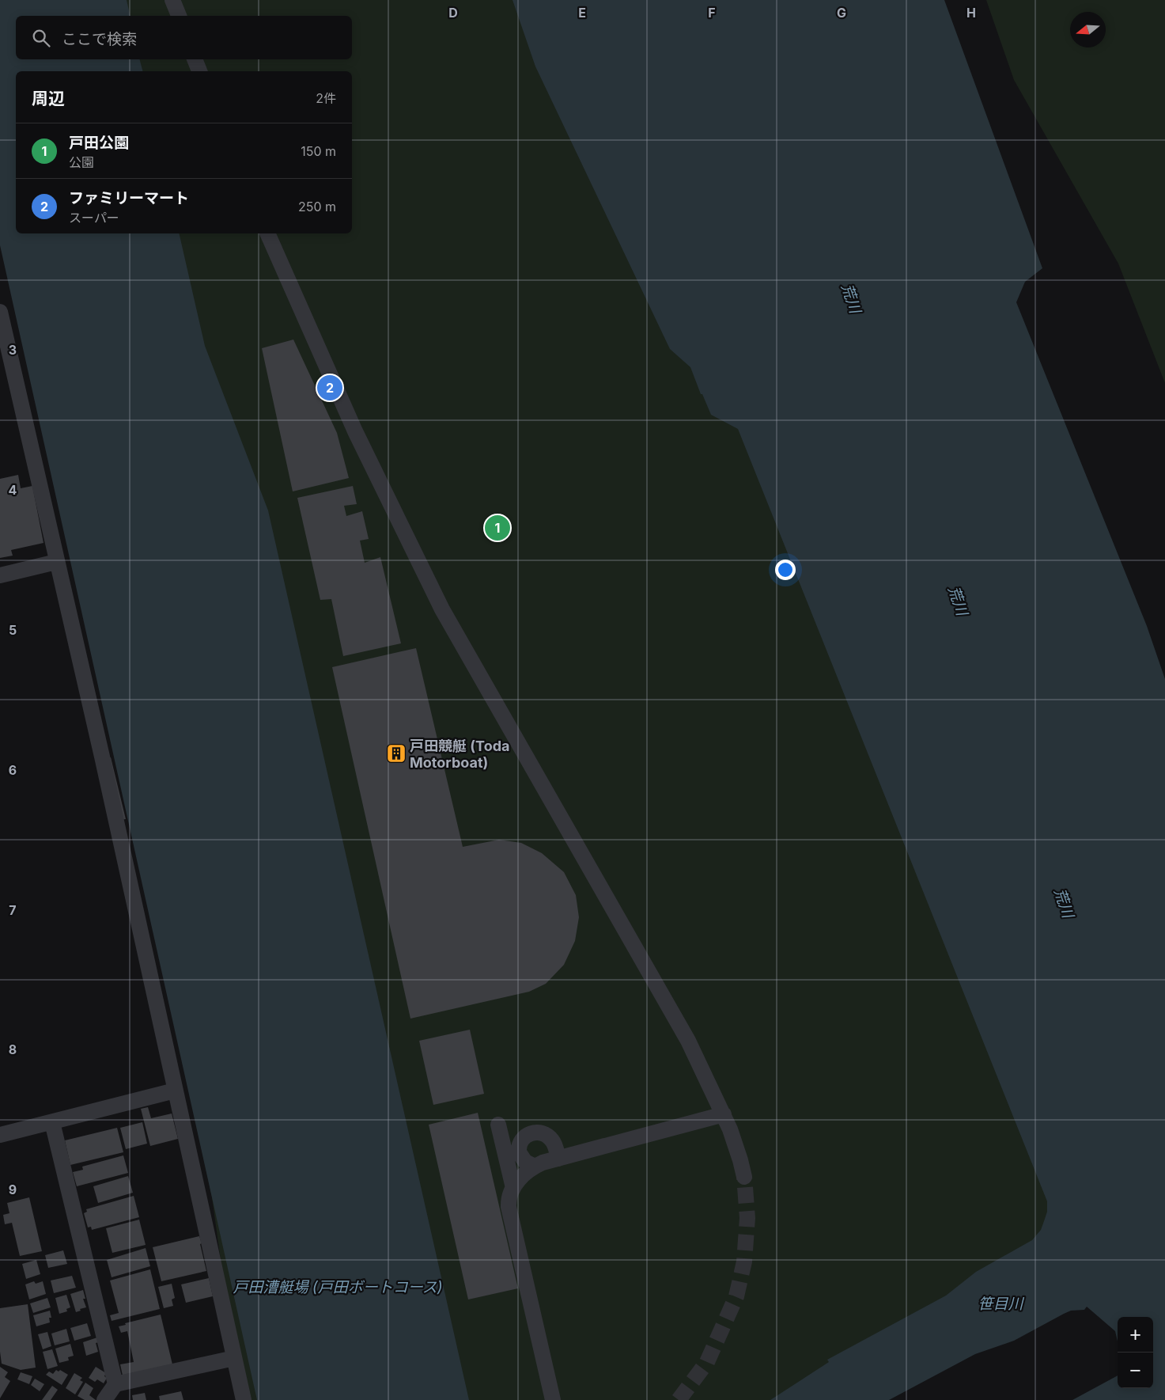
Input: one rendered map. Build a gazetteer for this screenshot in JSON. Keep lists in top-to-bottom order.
{
  "water": ["荒川", "戸田漕艇場 (戸田ボートコース)", "笹目川"],
  "places": {
    "building": ["戸田競艇 (Toda Motorboat)"]
  },
  "north": "left",
  "page": {
    "search": "ここで検索",
    "heading": ["周辺", "2件"],
    "list": [
      {
        "mark": "1",
        "name": "戸田公園",
        "note": "公園",
        "value": "150 m"
      },
      {
        "mark": "2",
        "name": "ファミリーマート",
        "note": "スーパー",
        "value": "250 m"
      }
    ],
    "pins": ["2", "1"],
    "map_buttons": ["+", "−"]
  },
  "grid": {
    "columns": [
      "D",
      "E",
      "F",
      "G",
      "H"
    ],
    "rows": [
      "3",
      "4",
      "5",
      "6",
      "7",
      "8",
      "9"
    ]
  }
}
